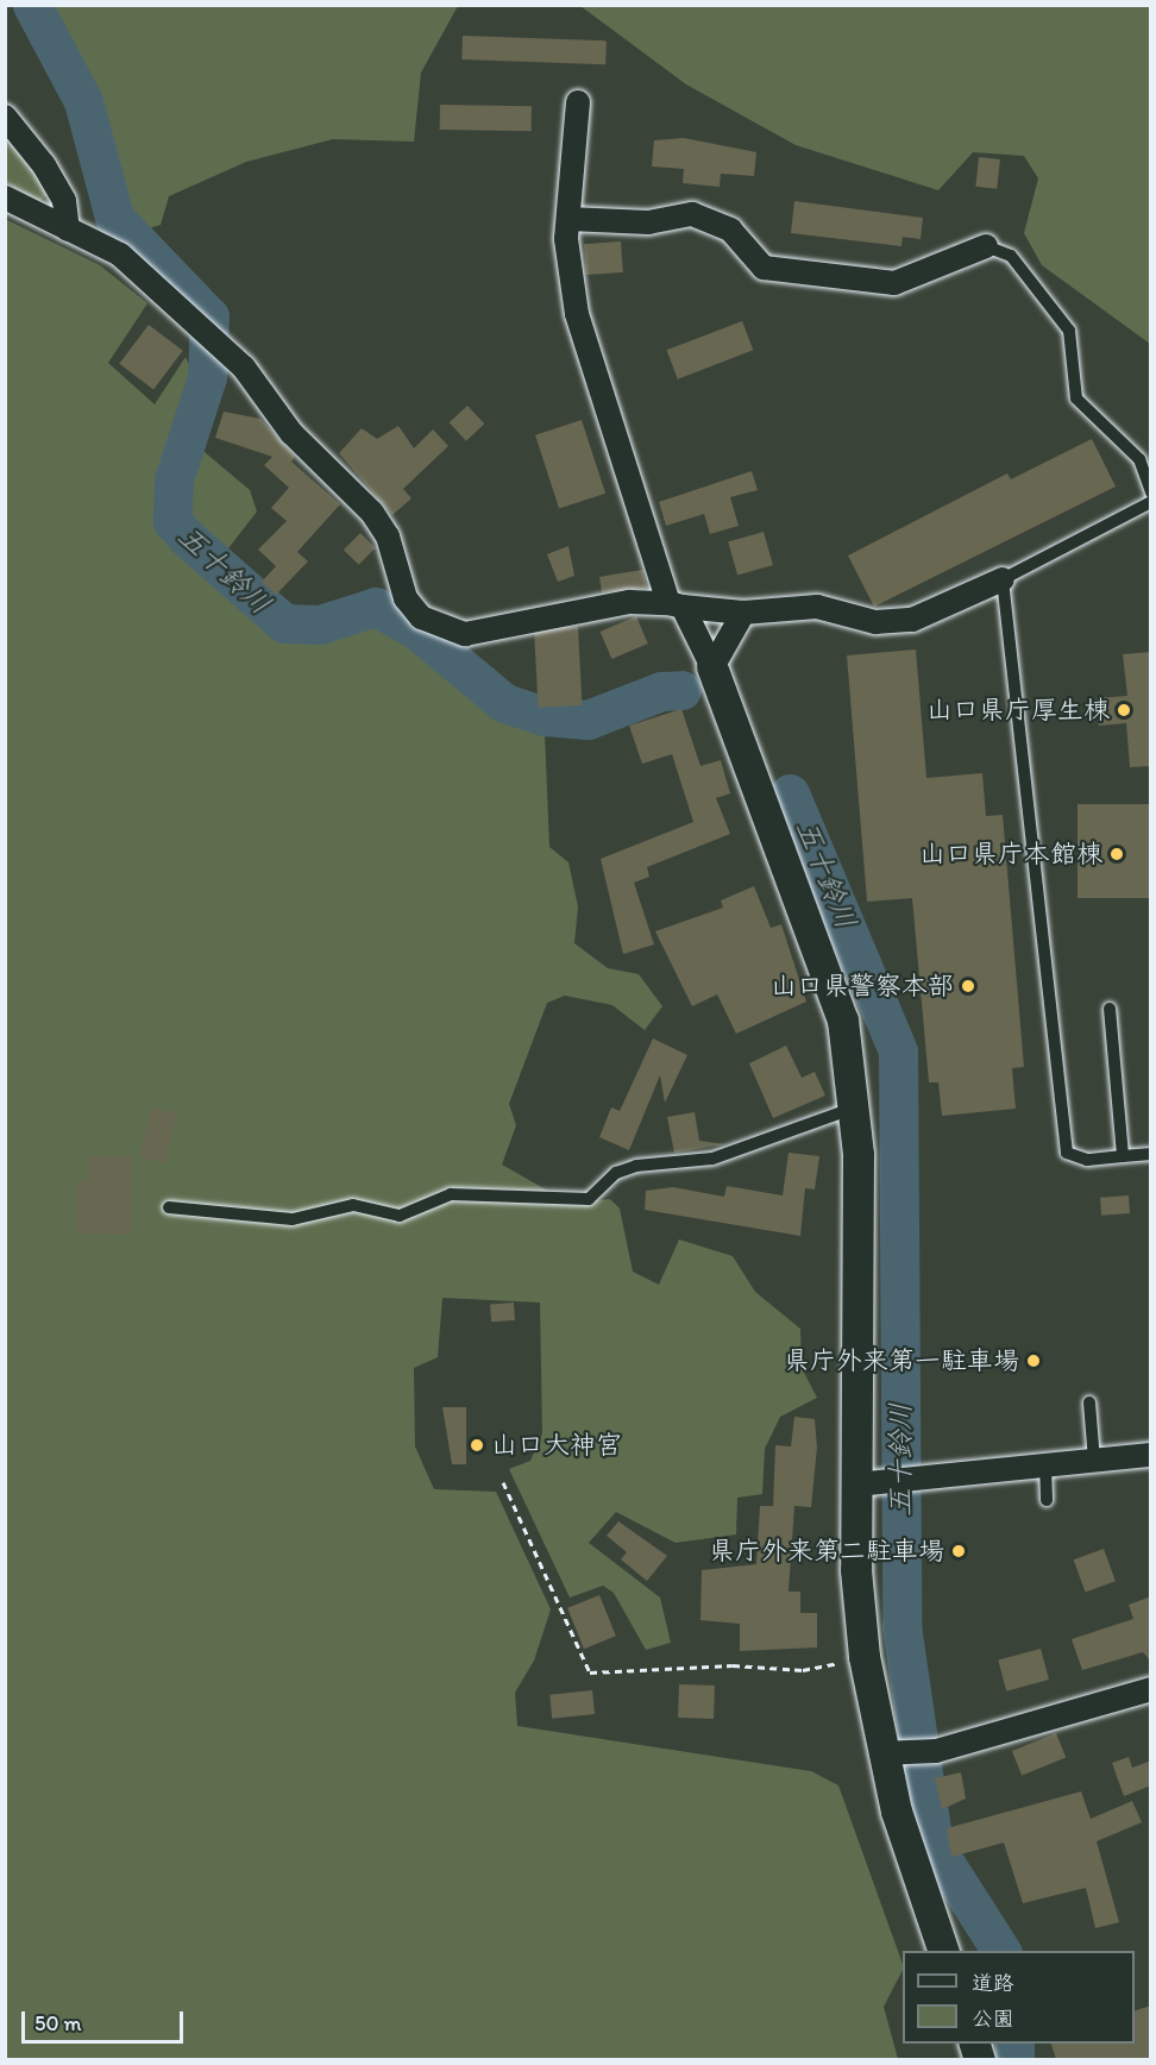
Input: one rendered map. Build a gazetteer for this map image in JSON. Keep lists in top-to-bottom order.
{
  "water": ["五十鈴川"],
  "places": [
    "山口県庁厚生棟",
    "山口県庁本館棟",
    "山口県警察本部",
    "県庁外来第一駐車場",
    "山口大神宮",
    "県庁外来第二駐車場"
  ],
  "legend": ["道路", "公園"],
  "scale_bar": "50 m"
}
